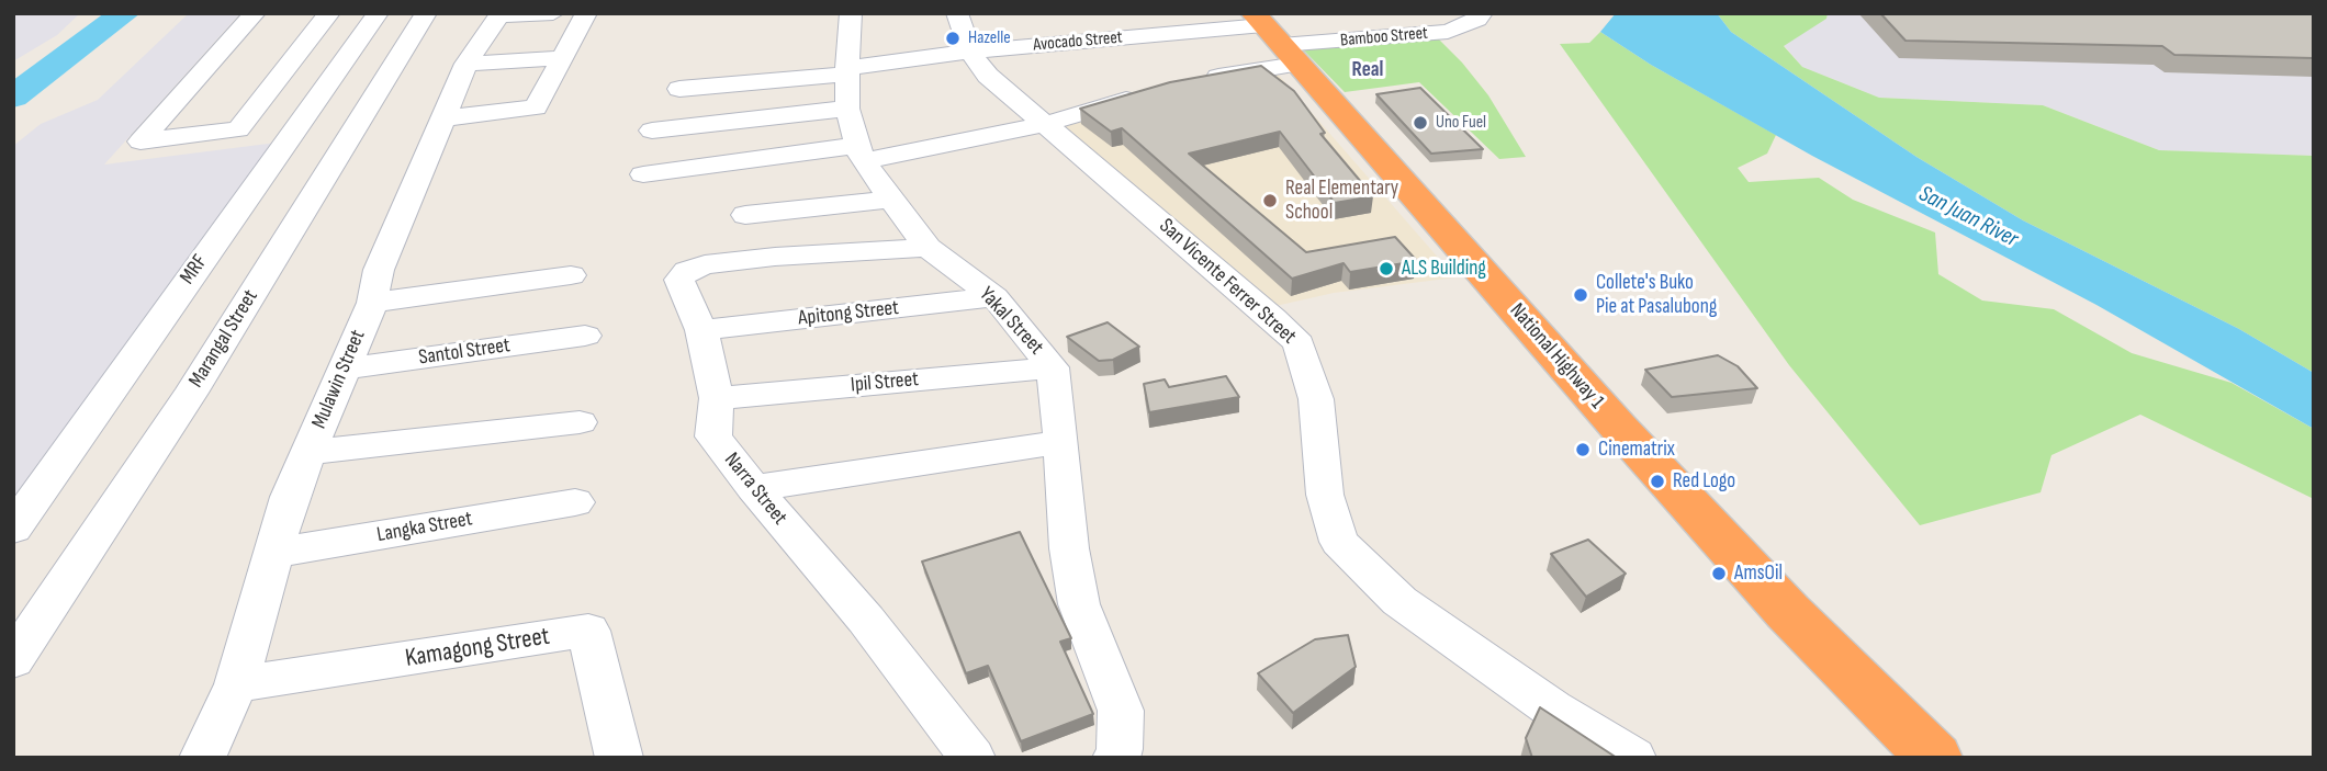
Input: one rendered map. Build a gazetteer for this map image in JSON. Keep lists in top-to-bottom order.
{
  "streets": {
    "highway": ["National Highway 1"],
    "street": [
      "Bamboo Street",
      "Avocado Street",
      "MRF",
      "San Vicente Ferrer Street",
      "Apitong Street",
      "Yakal Street",
      "Marangal Street",
      "Santol Street",
      "Mulawin Street",
      "Ipil Street",
      "Narra Street",
      "Langka Street",
      "Kamagong Street"
    ]
  },
  "crossings": [
    ["Bamboo Street", "Avocado Street"],
    ["Bamboo Street", "National Highway 1"],
    ["Avocado Street", "San Vicente Ferrer Street"],
    ["Avocado Street", "Yakal Street"],
    ["Avocado Street", "National Highway 1"],
    ["Apitong Street", "Yakal Street"],
    ["Apitong Street", "Narra Street"],
    ["Yakal Street", "Ipil Street"],
    ["Yakal Street", "Narra Street"],
    ["Santol Street", "Mulawin Street"],
    ["Mulawin Street", "Langka Street"],
    ["Mulawin Street", "Kamagong Street"],
    ["Ipil Street", "Narra Street"]
  ],
  "districts": ["Real"],
  "water": ["San Juan River"],
  "places": [
    "Hazelle",
    "Uno Fuel",
    "Real Elementary School",
    "ALS Building",
    "Collete's Buko Pie at Pasalubong",
    "Cinematrix",
    "Red Logo",
    "AmsOil"
  ]
}
